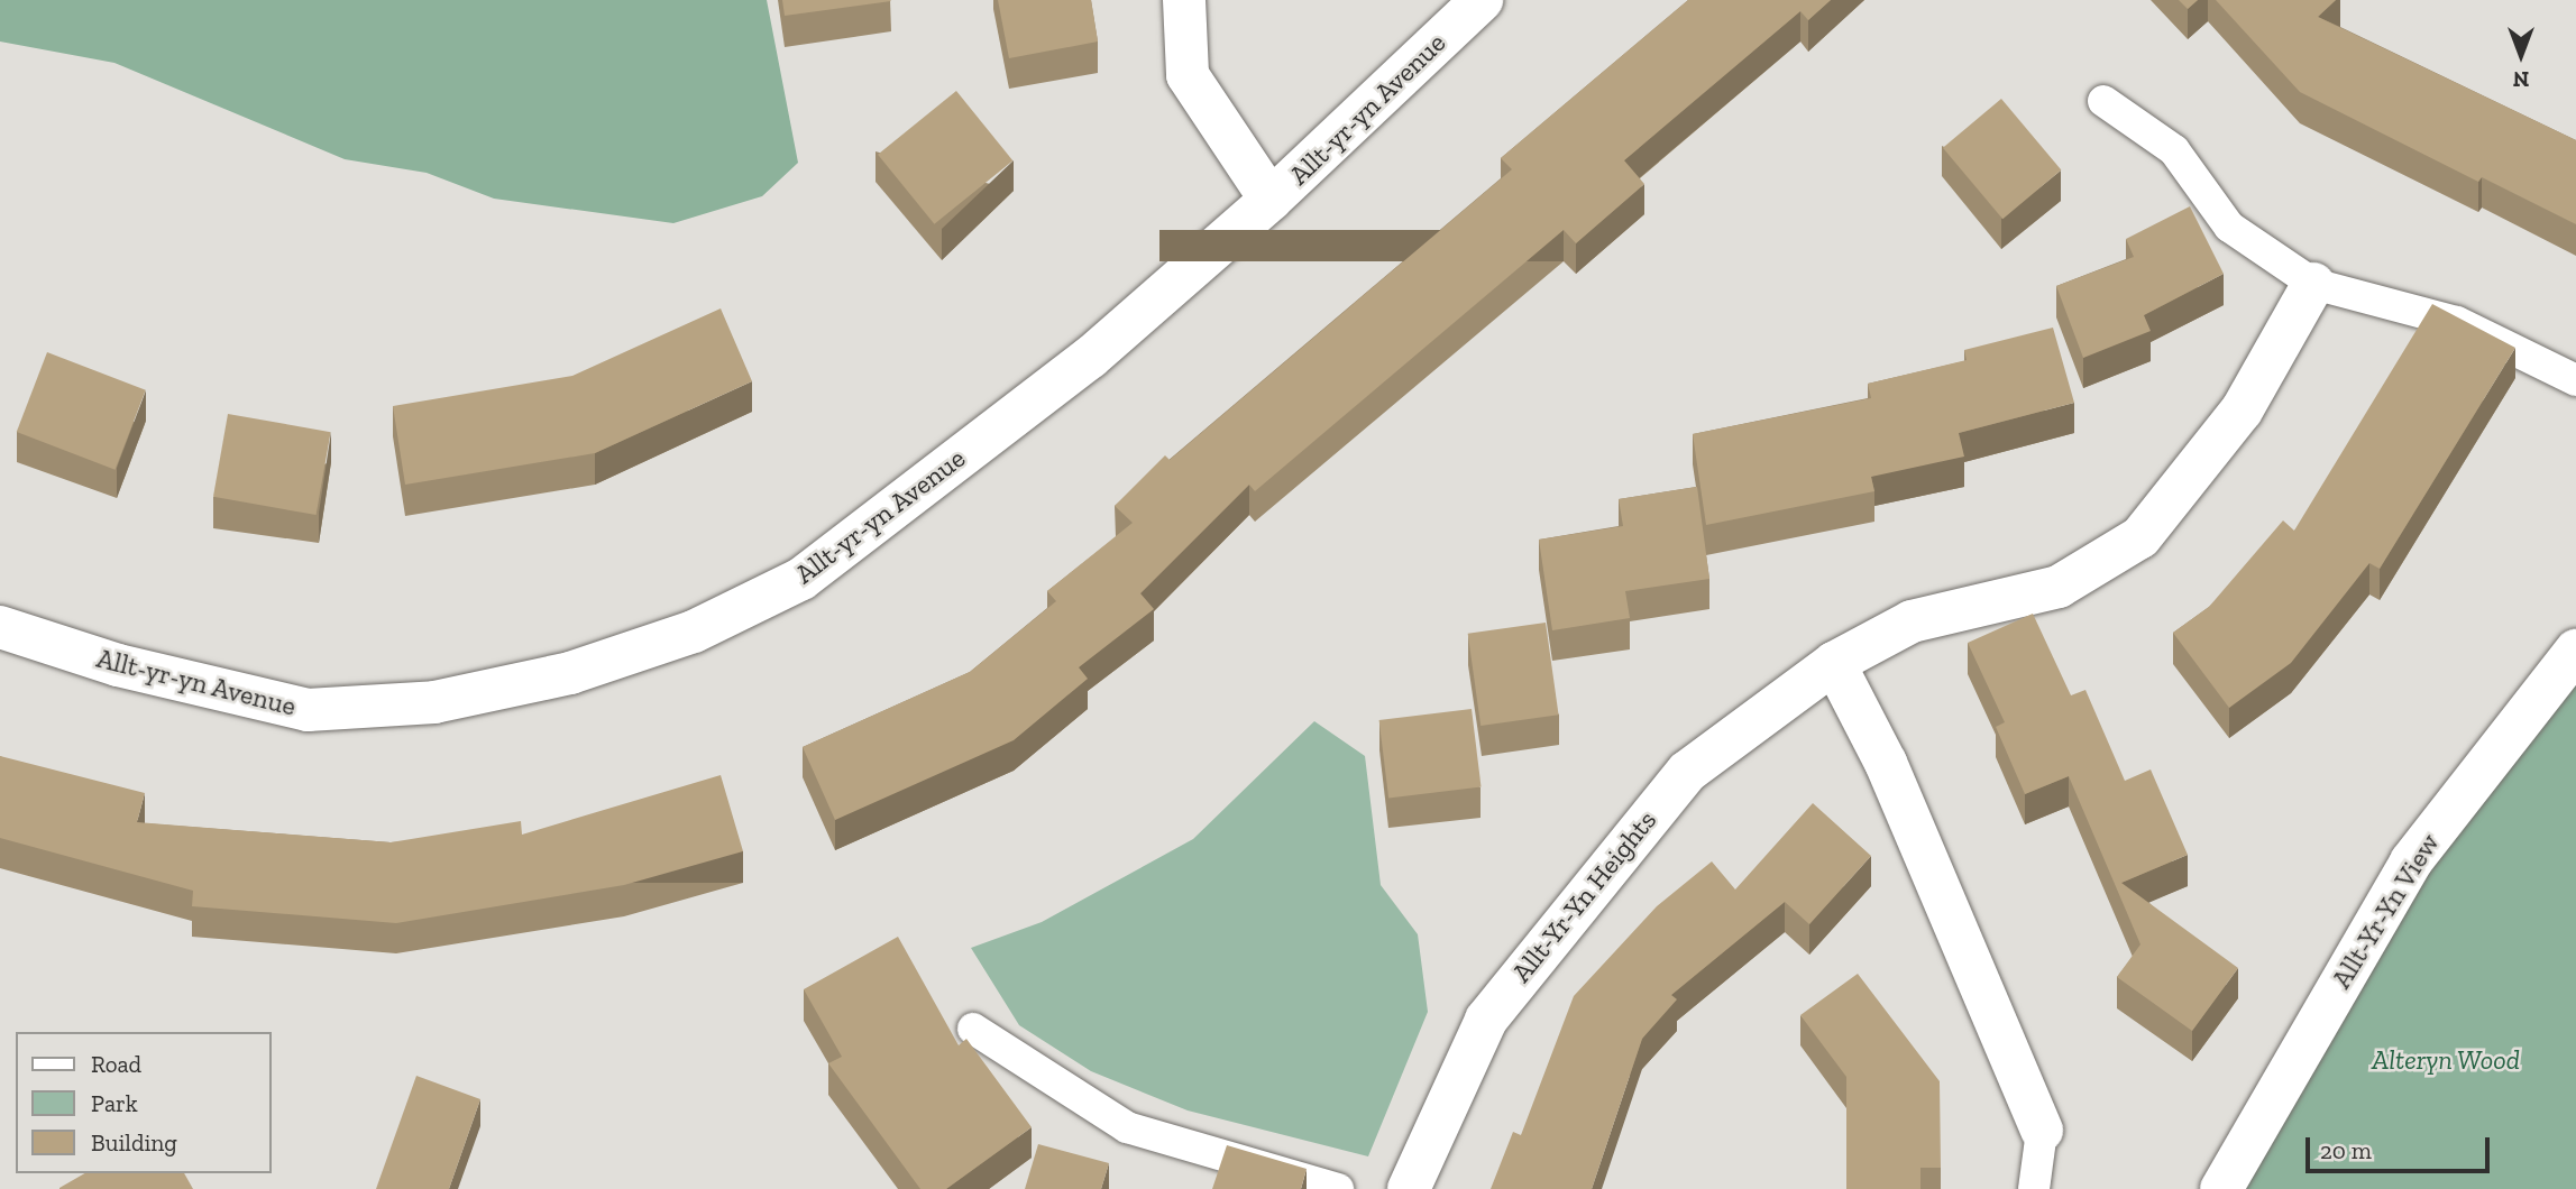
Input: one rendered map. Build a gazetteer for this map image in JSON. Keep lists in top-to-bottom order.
{
  "streets": {
    "street": ["Allt-yr-yn Avenue", "Allt-Yr-Yn Heights", "Allt-Yr-Yn View"]
  },
  "parks": ["Alteryn Wood"],
  "legend": ["Road", "Park", "Building"],
  "scale_bar": "20 m",
  "north": "bottom"
}
